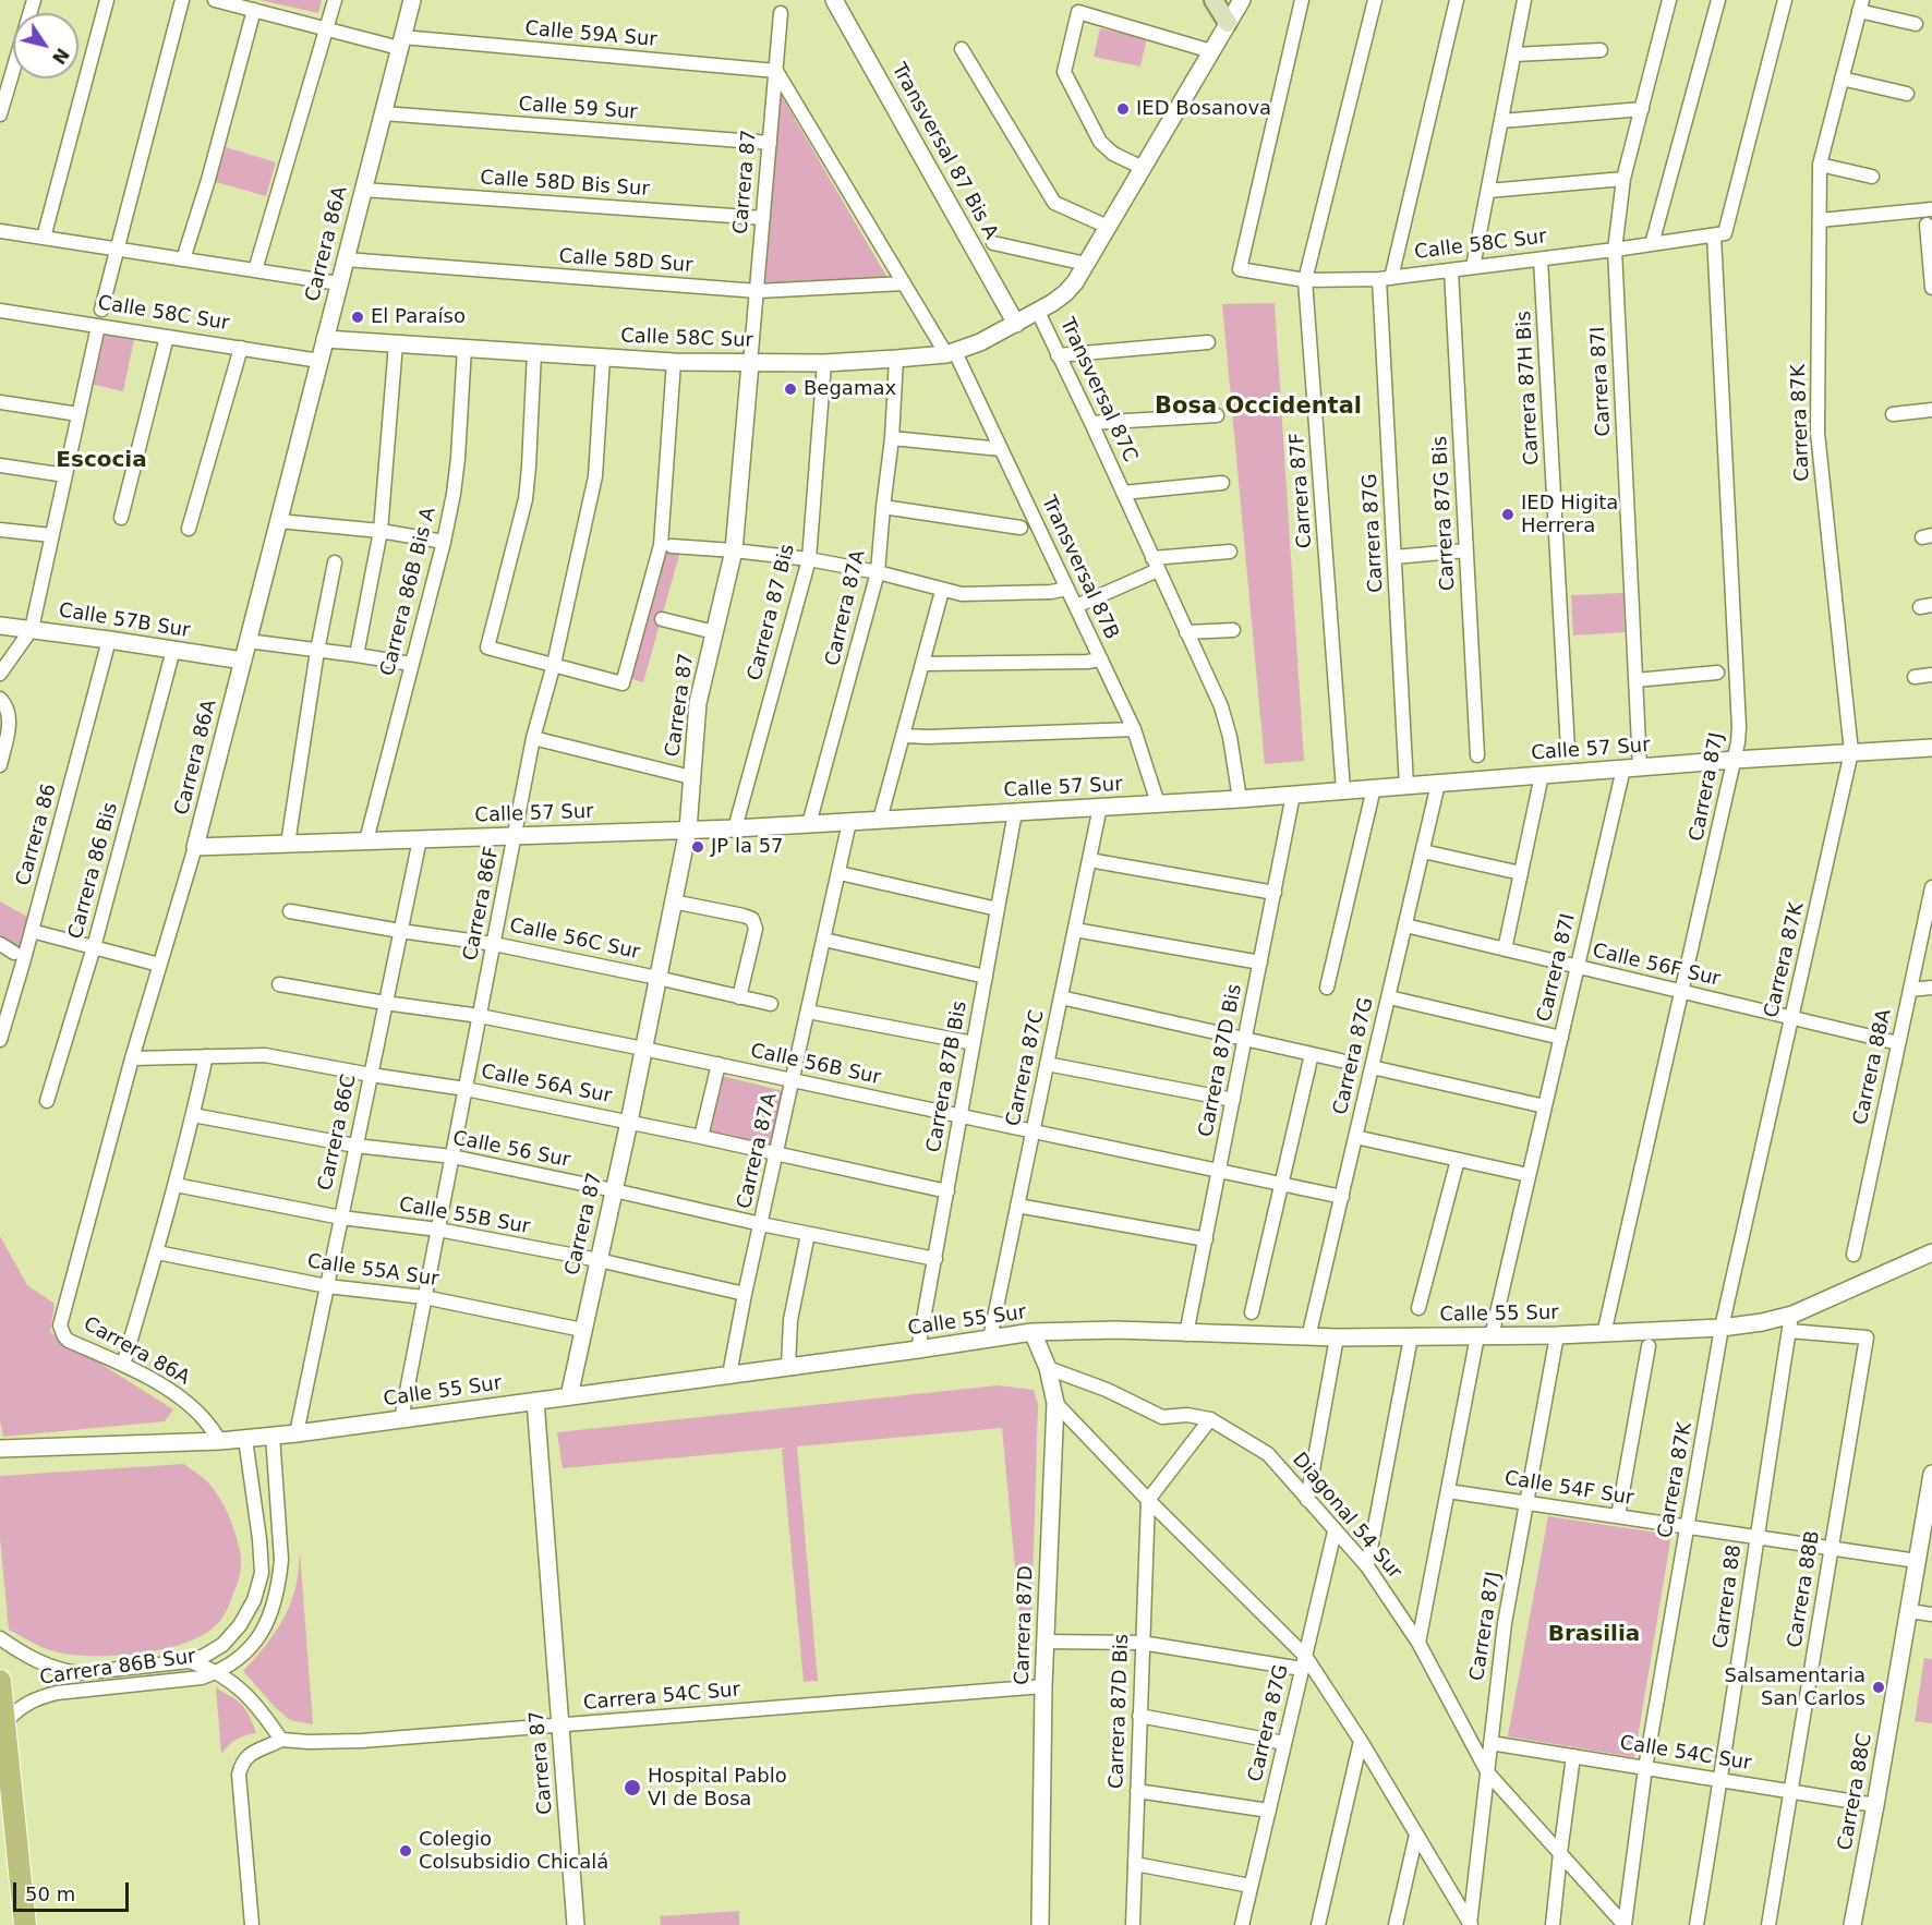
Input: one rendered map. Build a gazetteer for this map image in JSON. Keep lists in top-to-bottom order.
{
  "streets": {
    "street": [
      "Calle 59A Sur",
      "Calle 59 Sur",
      "Transversal 87 Bis A",
      "Carrera 87",
      "Calle 58D Bis Sur",
      "Carrera 86A",
      "Calle 58C Sur",
      "Calle 58D Sur",
      "Carrera 87I",
      "Carrera 87H Bis",
      "Transversal 87C",
      "Carrera 87K",
      "Carrera 87F",
      "Carrera 87G Bis",
      "Carrera 87G",
      "Transversal 87B",
      "Carrera 86B Bis A",
      "Carrera 87A",
      "Carrera 87 Bis",
      "Calle 57B Sur",
      "Calle 57 Sur",
      "Carrera 87J",
      "Carrera 86",
      "Carrera 86 Bis",
      "Carrera 86F",
      "Calle 56C Sur",
      "Calle 56F Sur",
      "Carrera 87D Bis",
      "Calle 56B Sur",
      "Carrera 88A",
      "Carrera 87C",
      "Carrera 87B Bis",
      "Calle 56A Sur",
      "Carrera 86C",
      "Calle 56 Sur",
      "Calle 55B Sur",
      "Calle 55A Sur",
      "Calle 55 Sur",
      "Calle 54F Sur",
      "Diagonal 54 Sur",
      "Carrera 88B",
      "Carrera 88",
      "Carrera 87D",
      "Carrera 86B Sur",
      "Carrera 54C Sur",
      "Calle 54C Sur",
      "Carrera 88C"
    ]
  },
  "crossings": [
    ["Calle 59A Sur", "Carrera 87"],
    ["Calle 59A Sur", "Carrera 86A"],
    ["Calle 59A Sur", "Transversal 87B"],
    ["Calle 59 Sur", "Carrera 87"],
    ["Calle 59 Sur", "Carrera 86A"],
    ["Transversal 87 Bis A", "Calle 58C Sur"],
    ["Carrera 87", "Calle 58D Bis Sur"],
    ["Carrera 87", "Calle 58C Sur"],
    ["Carrera 87", "Calle 58D Sur"],
    ["Carrera 87", "Transversal 87B"],
    ["Carrera 87", "Calle 57 Sur"],
    ["Carrera 87", "Calle 56C Sur"],
    ["Carrera 87", "Calle 56B Sur"],
    ["Carrera 87", "Calle 56A Sur"],
    ["Carrera 87", "Calle 56 Sur"],
    ["Carrera 87", "Calle 55B Sur"],
    ["Carrera 87", "Calle 55A Sur"],
    ["Carrera 87", "Calle 55 Sur"],
    ["Carrera 87", "Carrera 54C Sur"],
    ["Calle 58D Bis Sur", "Carrera 86A"],
    ["Carrera 86A", "Calle 58C Sur"],
    ["Carrera 86A", "Calle 58D Sur"],
    ["Carrera 86A", "Calle 57B Sur"],
    ["Carrera 86A", "Calle 57 Sur"],
    ["Carrera 86A", "Calle 56A Sur"],
    ["Carrera 86A", "Calle 55 Sur"],
    ["Calle 58C Sur", "Carrera 87I"],
    ["Calle 58C Sur", "Carrera 87H Bis"],
    ["Calle 58C Sur", "Transversal 87C"],
    ["Calle 58C Sur", "Carrera 87F"],
    ["Calle 58C Sur", "Carrera 87G Bis"],
    ["Calle 58C Sur", "Carrera 87G"],
    ["Calle 58C Sur", "Transversal 87B"],
    ["Calle 58C Sur", "Carrera 86B Bis A"],
    ["Calle 58C Sur", "Carrera 87A"],
    ["Calle 58C Sur", "Carrera 87 Bis"],
    ["Calle 58C Sur", "Carrera 87J"],
    ["Calle 58C Sur", "Carrera 86F"],
    ["Calle 58D Sur", "Transversal 87B"],
    ["Carrera 87I", "Calle 57 Sur"],
    ["Carrera 87I", "Calle 56F Sur"],
    ["Carrera 87I", "Calle 55 Sur"],
    ["Carrera 87I", "Calle 54F Sur"],
    ["Carrera 87I", "Diagonal 54 Sur"],
    ["Transversal 87C", "Calle 57 Sur"],
    ["Carrera 87K", "Calle 57 Sur"],
    ["Carrera 87K", "Calle 56F Sur"],
    ["Carrera 87K", "Calle 55 Sur"],
    ["Carrera 87K", "Calle 54F Sur"],
    ["Carrera 87K", "Diagonal 54 Sur"],
    ["Carrera 87K", "Calle 54C Sur"],
    ["Carrera 87F", "Calle 57 Sur"],
    ["Carrera 87G", "Calle 57 Sur"],
    ["Carrera 87G", "Calle 56F Sur"],
    ["Carrera 87G", "Calle 56B Sur"],
    ["Carrera 87G", "Calle 55 Sur"],
    ["Carrera 87G", "Diagonal 54 Sur"],
    ["Transversal 87B", "Calle 57 Sur"],
    ["Carrera 86B Bis A", "Calle 57 Sur"],
    ["Carrera 87A", "Calle 57 Sur"],
    ["Carrera 87A", "Calle 56B Sur"],
    ["Carrera 87A", "Calle 56A Sur"],
    ["Carrera 87A", "Calle 56 Sur"],
    ["Carrera 87A", "Calle 55B Sur"],
    ["Carrera 87A", "Calle 55 Sur"],
    ["Carrera 87 Bis", "Calle 57 Sur"],
    ["Calle 57B Sur", "Carrera 86"],
    ["Calle 57B Sur", "Carrera 86 Bis"],
    ["Calle 57 Sur", "Carrera 87J"],
    ["Calle 57 Sur", "Carrera 86F"],
    ["Calle 57 Sur", "Carrera 87D Bis"],
    ["Calle 57 Sur", "Carrera 87C"],
    ["Calle 57 Sur", "Carrera 87B Bis"],
    ["Calle 57 Sur", "Carrera 86C"],
    ["Carrera 87J", "Calle 56F Sur"],
    ["Carrera 87J", "Calle 55 Sur"],
    ["Carrera 87J", "Calle 54F Sur"],
    ["Carrera 87J", "Diagonal 54 Sur"],
    ["Carrera 87J", "Calle 54C Sur"],
    ["Carrera 86F", "Calle 56C Sur"],
    ["Carrera 86F", "Calle 56B Sur"],
    ["Carrera 86F", "Calle 56A Sur"],
    ["Carrera 86F", "Calle 56 Sur"],
    ["Carrera 86F", "Calle 55B Sur"],
    ["Carrera 86F", "Calle 55A Sur"],
    ["Carrera 86F", "Calle 55 Sur"],
    ["Calle 56C Sur", "Carrera 86C"],
    ["Calle 56F Sur", "Carrera 88A"],
    ["Carrera 87D Bis", "Calle 56B Sur"],
    ["Carrera 87D Bis", "Calle 55 Sur"],
    ["Calle 56B Sur", "Carrera 87C"],
    ["Calle 56B Sur", "Carrera 87B Bis"],
    ["Calle 56B Sur", "Carrera 86C"],
    ["Carrera 87C", "Calle 55 Sur"],
    ["Carrera 87B Bis", "Calle 56A Sur"],
    ["Carrera 87B Bis", "Calle 56 Sur"],
    ["Carrera 87B Bis", "Calle 55 Sur"],
    ["Calle 56A Sur", "Carrera 86C"],
    ["Carrera 86C", "Calle 56 Sur"],
    ["Carrera 86C", "Calle 55B Sur"],
    ["Carrera 86C", "Calle 55A Sur"],
    ["Carrera 86C", "Calle 55 Sur"],
    ["Calle 55 Sur", "Carrera 88B"],
    ["Calle 55 Sur", "Carrera 88"],
    ["Calle 55 Sur", "Carrera 87D"],
    ["Calle 55 Sur", "Carrera 86B Sur"],
    ["Calle 54F Sur", "Carrera 88B"],
    ["Calle 54F Sur", "Carrera 88"],
    ["Calle 54F Sur", "Carrera 88C"],
    ["Diagonal 54 Sur", "Carrera 87D"],
    ["Carrera 88B", "Carrera 88"],
    ["Carrera 88B", "Calle 54C Sur"],
    ["Carrera 88", "Calle 54C Sur"],
    ["Carrera 87D", "Carrera 54C Sur"],
    ["Calle 54C Sur", "Carrera 88C"]
  ],
  "districts": ["Bosa Occidental", "Escocia", "Brasilia"],
  "places": [
    "IED Bosanova",
    "El Paraíso",
    "Begamax",
    "IED Higita Herrera",
    "JP la 57",
    "Salsamentaria San Carlos",
    "Hospital Pablo VI de Bosa",
    "Colegio Colsubsidio Chicalá"
  ],
  "scale_bar": "50 m",
  "north": "bottom right"
}
